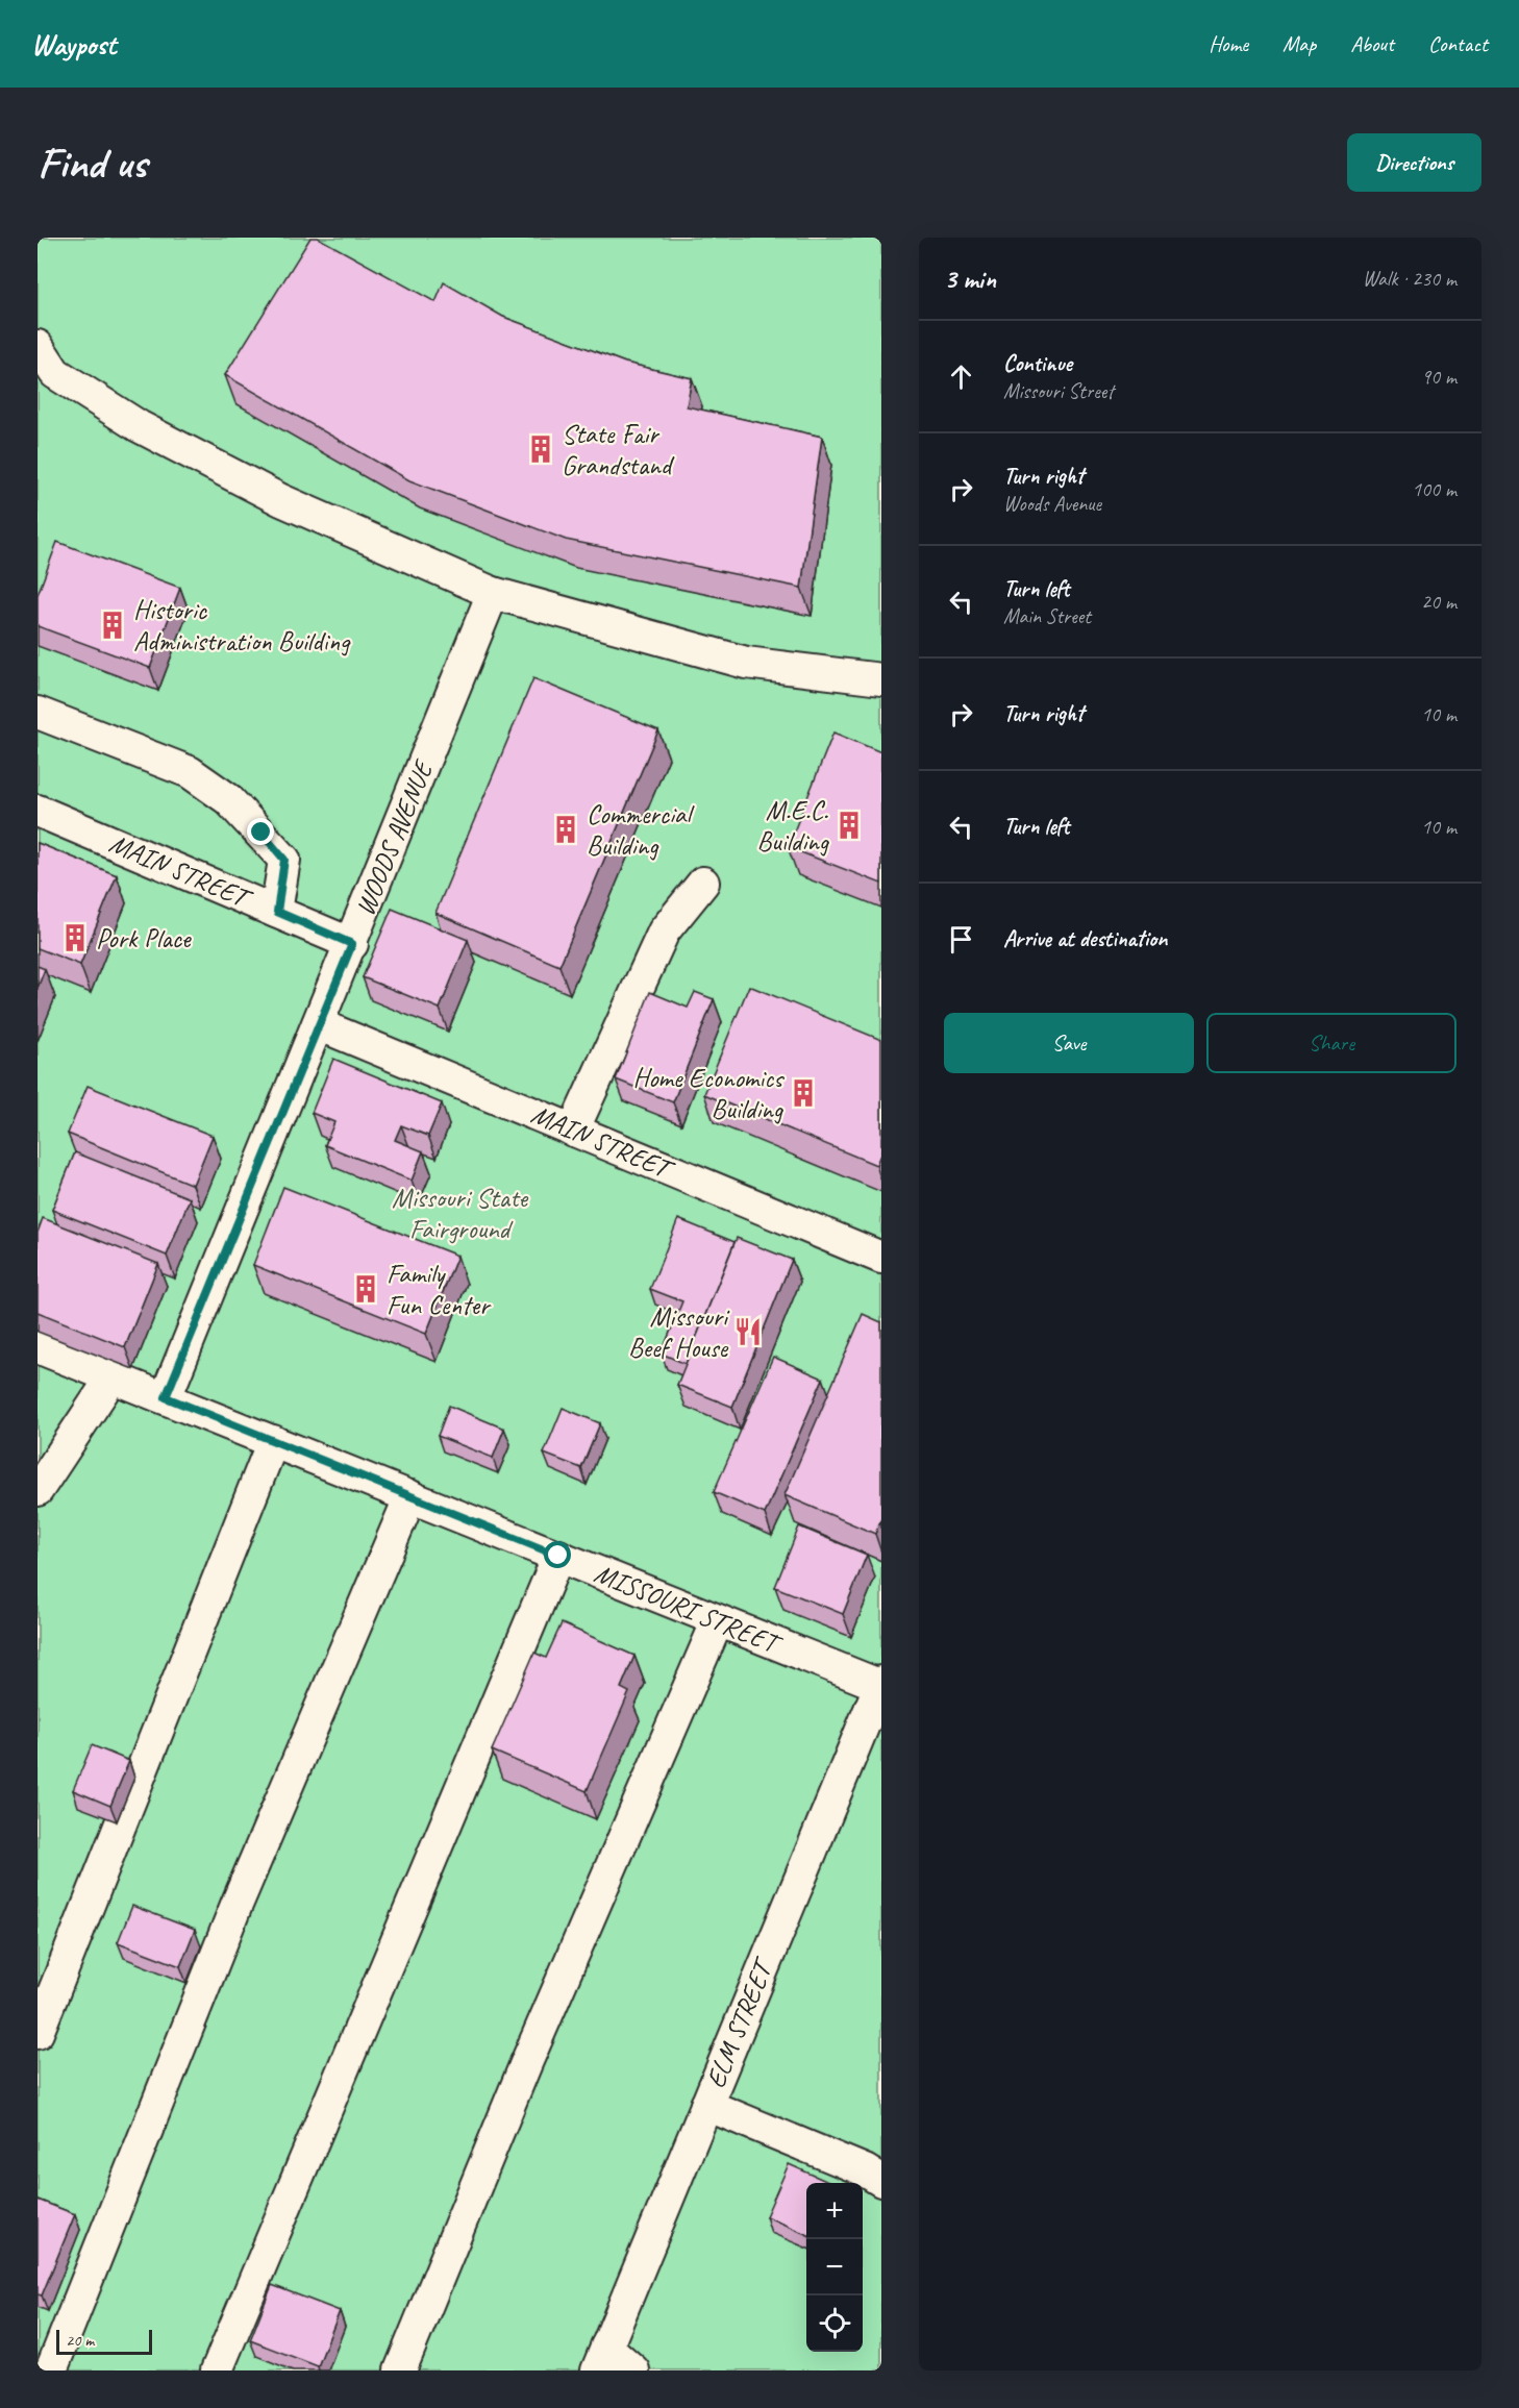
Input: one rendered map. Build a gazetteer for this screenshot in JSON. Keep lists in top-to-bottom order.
{
  "streets": {
    "street": [
      "WOODS AVENUE",
      "MAIN STREET",
      "MISSOURI STREET",
      "ELM STREET"
    ]
  },
  "crossings": [
    ["WOODS AVENUE", "MAIN STREET"],
    ["WOODS AVENUE", "MISSOURI STREET"],
    ["MISSOURI STREET", "ELM STREET"]
  ],
  "parks": ["Missouri State Fairground"],
  "places": {
    "building": [
      "State Fair Grandstand",
      "Historic Administration Building",
      "M.E.C. Building",
      "Commercial Building",
      "Pork Place",
      "Home Economics Building",
      "Family Fun Center"
    ],
    "restaurant": ["Missouri Beef House"]
  },
  "scale_bar": "20 m",
  "page": {
    "header": "Waypost",
    "nav": [
      "Home",
      "Map",
      "About",
      "Contact"
    ],
    "buttons": [
      "Directions",
      ["Save", "Share"]
    ],
    "title": "Find us",
    "heading": ["3 min", "Walk · 230 m"],
    "list": [
      ["Continue", "Missouri Street", "90 m"],
      ["Turn right", "Woods Avenue", "100 m"],
      ["Turn left", "Main Street", "20 m"],
      ["Turn right", "10 m"],
      ["Turn left", "10 m"],
      "Arrive at destination"
    ],
    "map_buttons": ["+", "−"],
    "scale": "20 m"
  }
}
